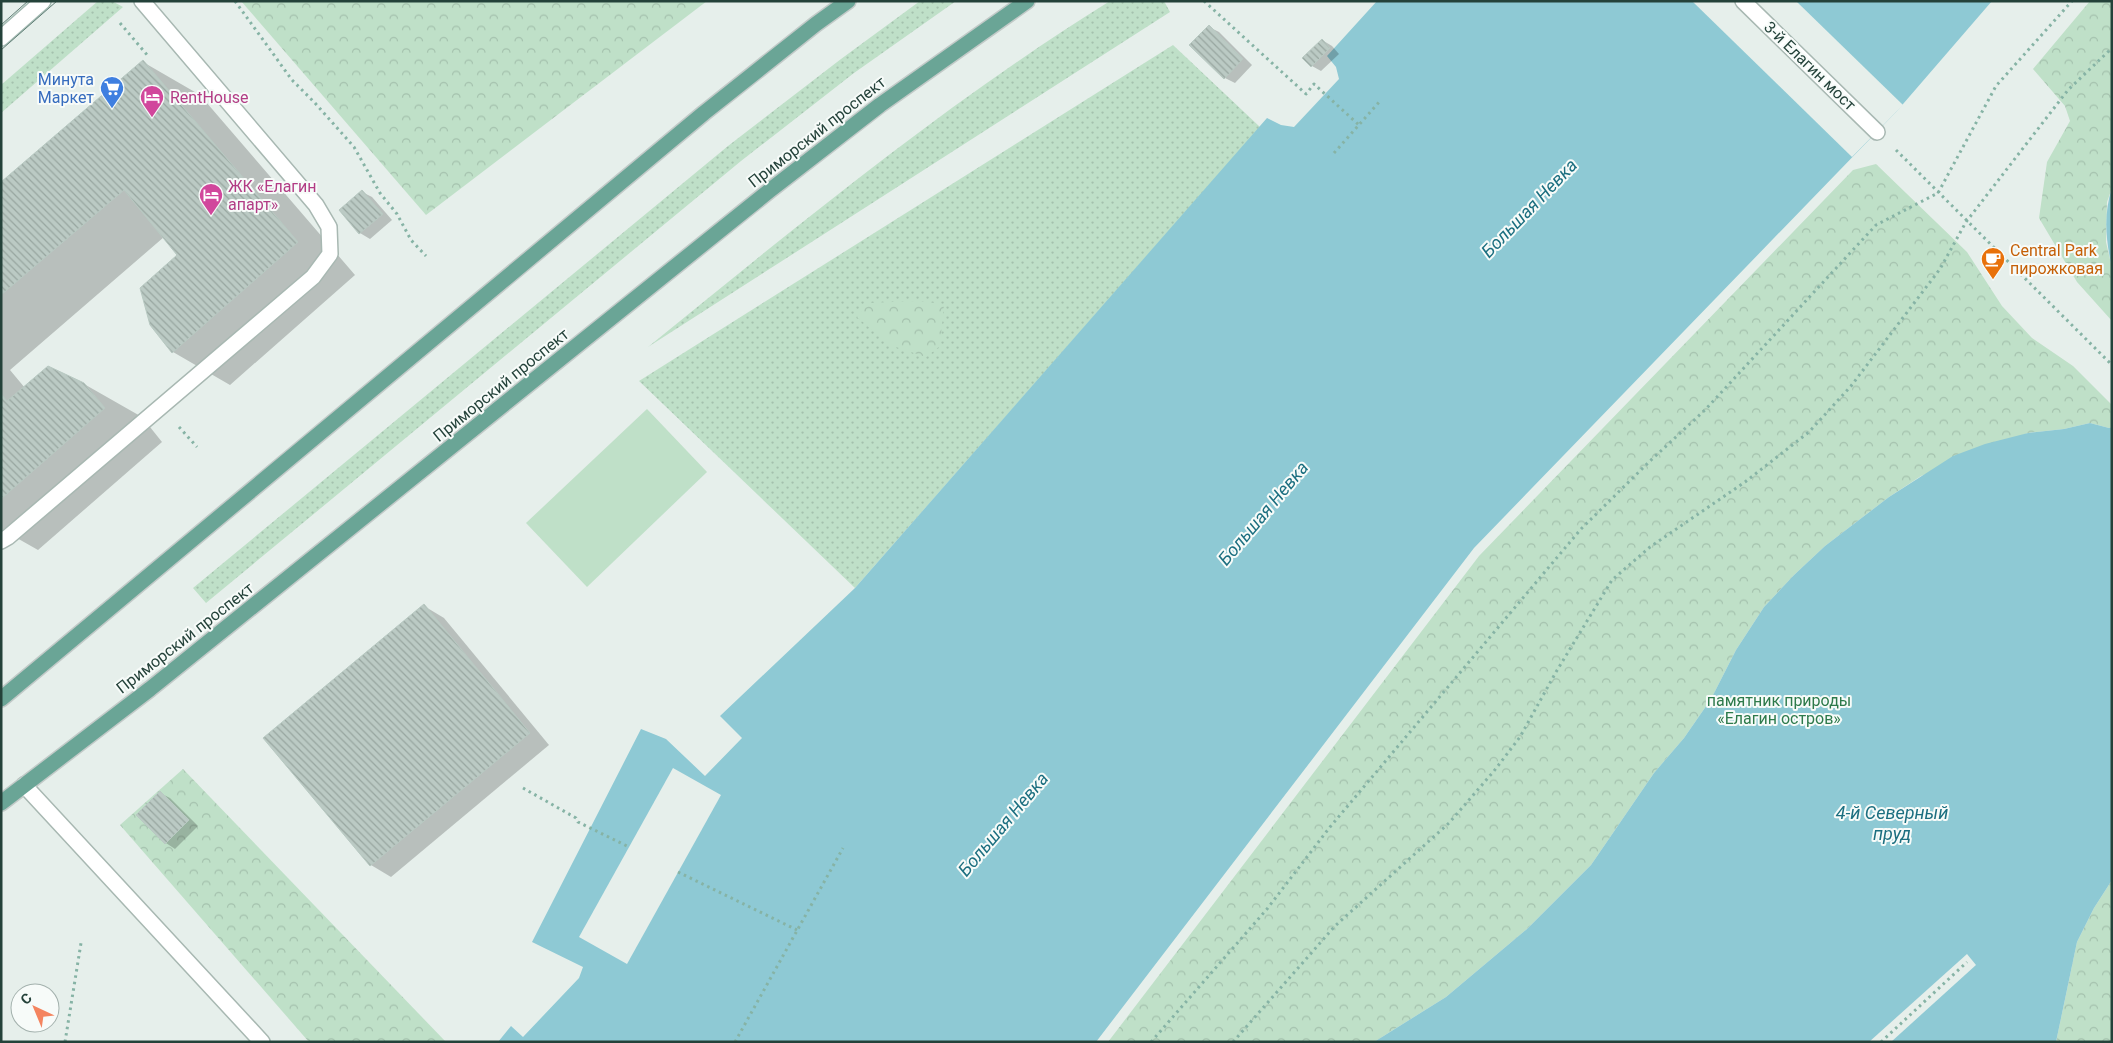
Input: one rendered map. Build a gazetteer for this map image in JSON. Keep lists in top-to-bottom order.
{
  "streets": {
    "main road": ["3-й Елагин мост", "Приморский проспект"]
  },
  "water": ["Большая Невка", "4-й Северный пруд"],
  "parks": ["памятник природы «Елагин остров»"],
  "places": {
    "supermarket": ["Минута Маркет"],
    "hotel": ["RentHouse", "ЖК «Елагин апарт»"],
    "cafe": ["Central Park пирожковая"]
  },
  "north": "top left"
}
